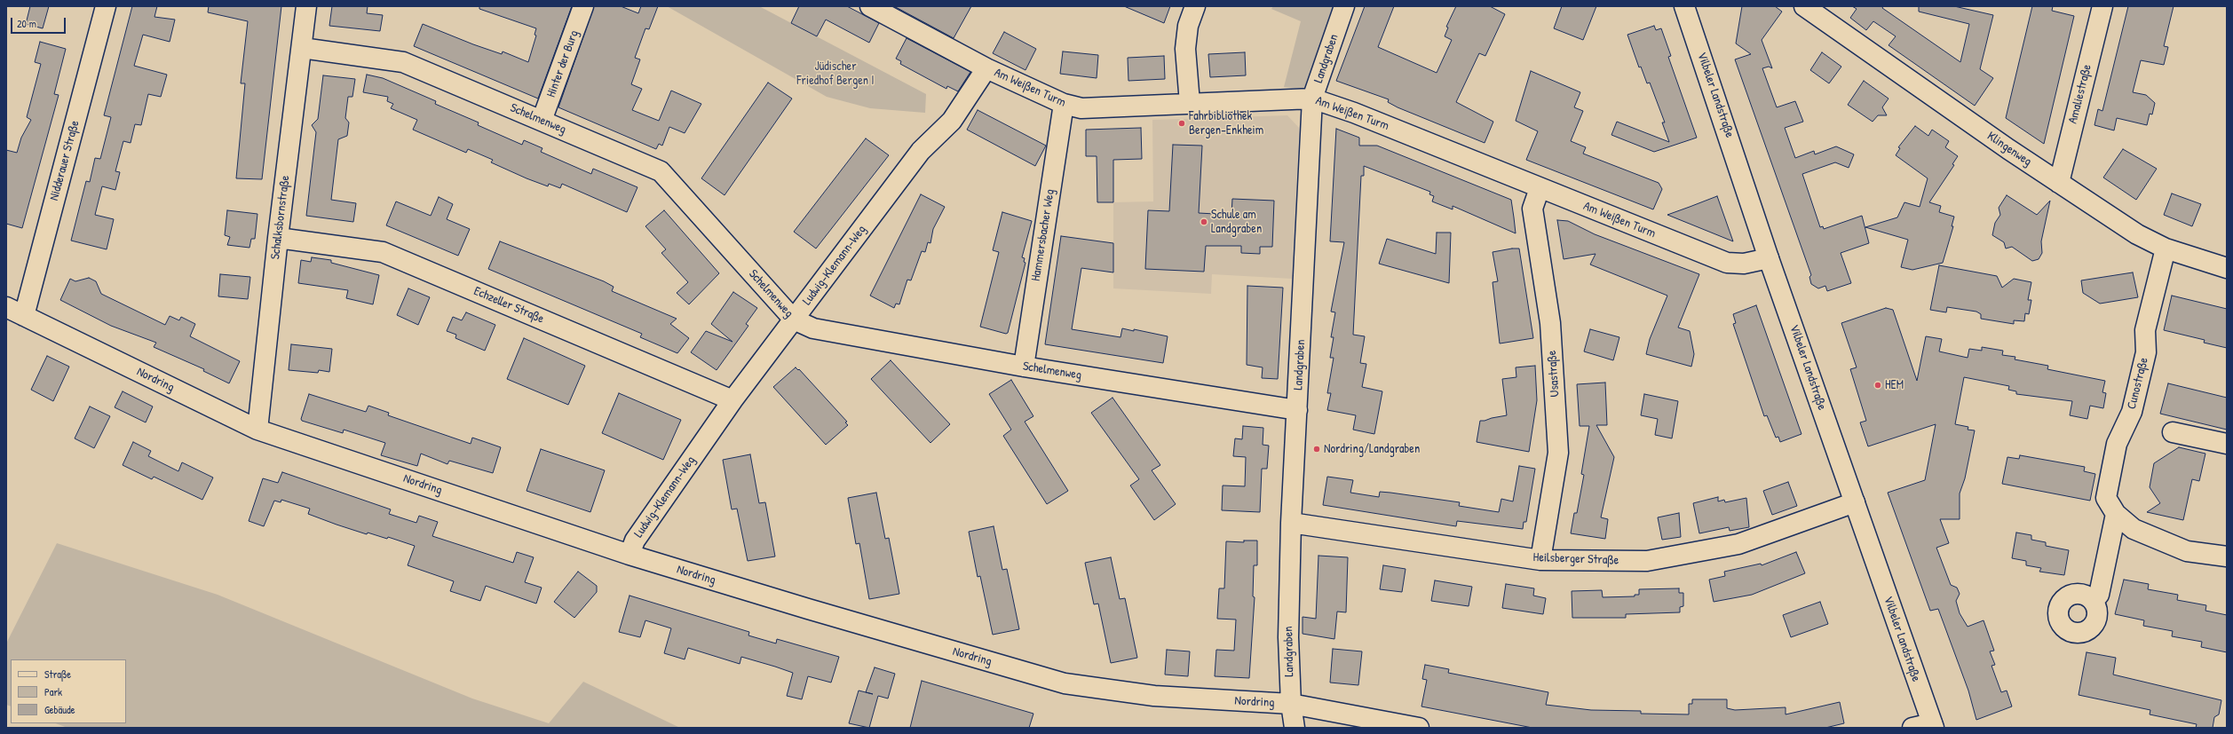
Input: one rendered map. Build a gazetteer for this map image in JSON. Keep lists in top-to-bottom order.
{
  "streets": {
    "street": [
      "Landgraben",
      "Hinter der Burg",
      "Am Weißen Turm",
      "Amaliestraße",
      "Vilbeler Landstraße",
      "Schelmenweg",
      "Klingenweg",
      "Nidderauer Straße",
      "Schalksbornstraße",
      "Hammersbacher Weg",
      "Ludwig-Klemann-Weg",
      "Echzeller Straße",
      "Usastraße",
      "Nordring",
      "Cunostraße",
      "Heilsberger Straße"
    ]
  },
  "crossings": [
    ["Landgraben", "Am Weißen Turm"],
    ["Landgraben", "Schelmenweg"],
    ["Landgraben", "Nordring"],
    ["Landgraben", "Heilsberger Straße"],
    ["Hinter der Burg", "Schelmenweg"],
    ["Am Weißen Turm", "Vilbeler Landstraße"],
    ["Am Weißen Turm", "Hammersbacher Weg"],
    ["Am Weißen Turm", "Ludwig-Klemann-Weg"],
    ["Am Weißen Turm", "Usastraße"],
    ["Amaliestraße", "Klingenweg"],
    ["Vilbeler Landstraße", "Heilsberger Straße"],
    ["Schelmenweg", "Schalksbornstraße"],
    ["Schelmenweg", "Hammersbacher Weg"],
    ["Schelmenweg", "Ludwig-Klemann-Weg"],
    ["Klingenweg", "Cunostraße"],
    ["Nidderauer Straße", "Nordring"],
    ["Schalksbornstraße", "Echzeller Straße"],
    ["Schalksbornstraße", "Nordring"],
    ["Ludwig-Klemann-Weg", "Echzeller Straße"],
    ["Ludwig-Klemann-Weg", "Nordring"],
    ["Usastraße", "Heilsberger Straße"]
  ],
  "parks": ["Jüdischer Friedhof Bergen I"],
  "places": [
    "Fahrbibliothek Bergen-Enkheim",
    "Schule am Landgraben",
    "HEM",
    "Nordring/Landgraben"
  ],
  "legend": ["Straße", "Park", "Gebäude"],
  "scale_bar": "20 m"
}
